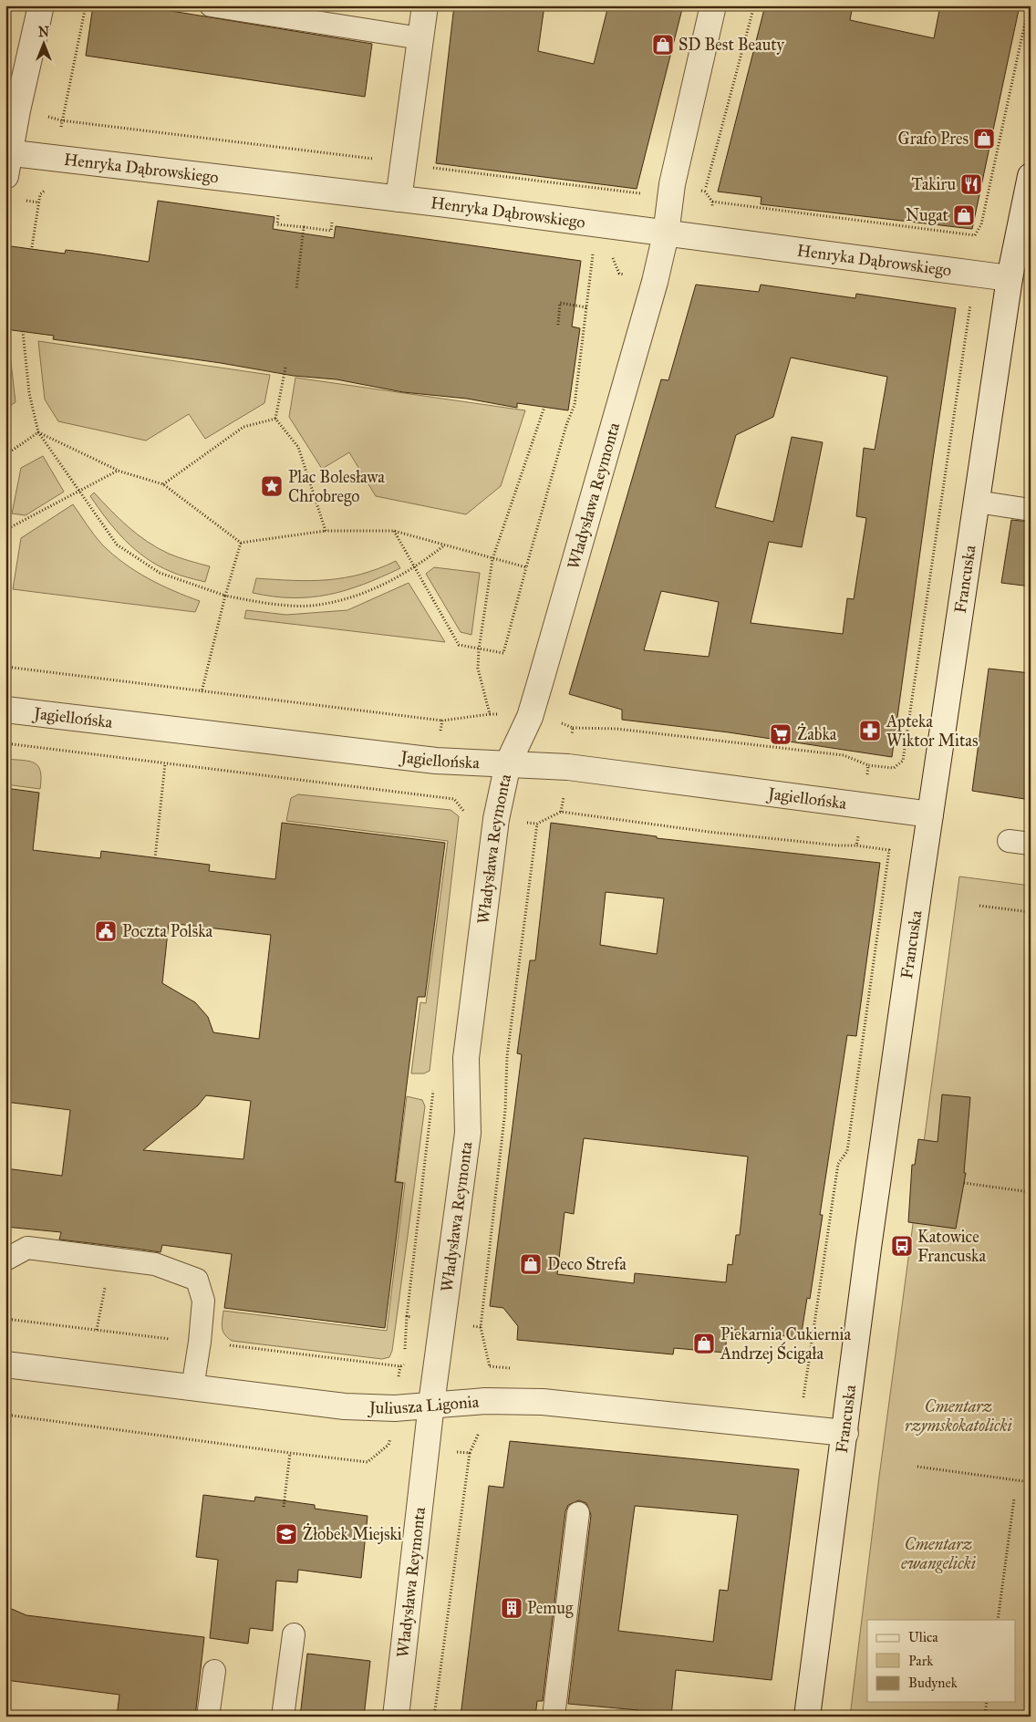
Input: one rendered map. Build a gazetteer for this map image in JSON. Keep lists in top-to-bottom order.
{
  "streets": {
    "street": [
      "Henryka Dąbrowskiego",
      "Władysława Reymonta",
      "Francuska",
      "Jagiellońska",
      "Juliusza Ligonia"
    ]
  },
  "crossings": [
    ["Henryka Dąbrowskiego", "Władysława Reymonta"],
    ["Henryka Dąbrowskiego", "Francuska"],
    ["Władysława Reymonta", "Jagiellońska"],
    ["Władysława Reymonta", "Juliusza Ligonia"],
    ["Francuska", "Jagiellońska"],
    ["Francuska", "Juliusza Ligonia"]
  ],
  "parks": ["Cmentarz rzymskokatolicki", "Cmentarz ewangelicki"],
  "places": {
    "shop": [
      "SD Best Beauty",
      "Grafo Pres",
      "Nugat",
      "Deco Strefa",
      "Piekarnia Cukiernia Andrzej Ścigała"
    ],
    "restaurant": ["Takiru"],
    "place": ["Plac Bolesława Chrobrego"],
    "pharmacy": ["Apteka Wiktor Mitas"],
    "supermarket": ["Żabka"],
    "public building": ["Poczta Polska"],
    "bus stop": ["Katowice Francuska"],
    "school or university": ["Żłobek Miejski"],
    "building": ["Pemug"]
  },
  "legend": ["Ulica", "Park", "Budynek"],
  "north": "top"
}
